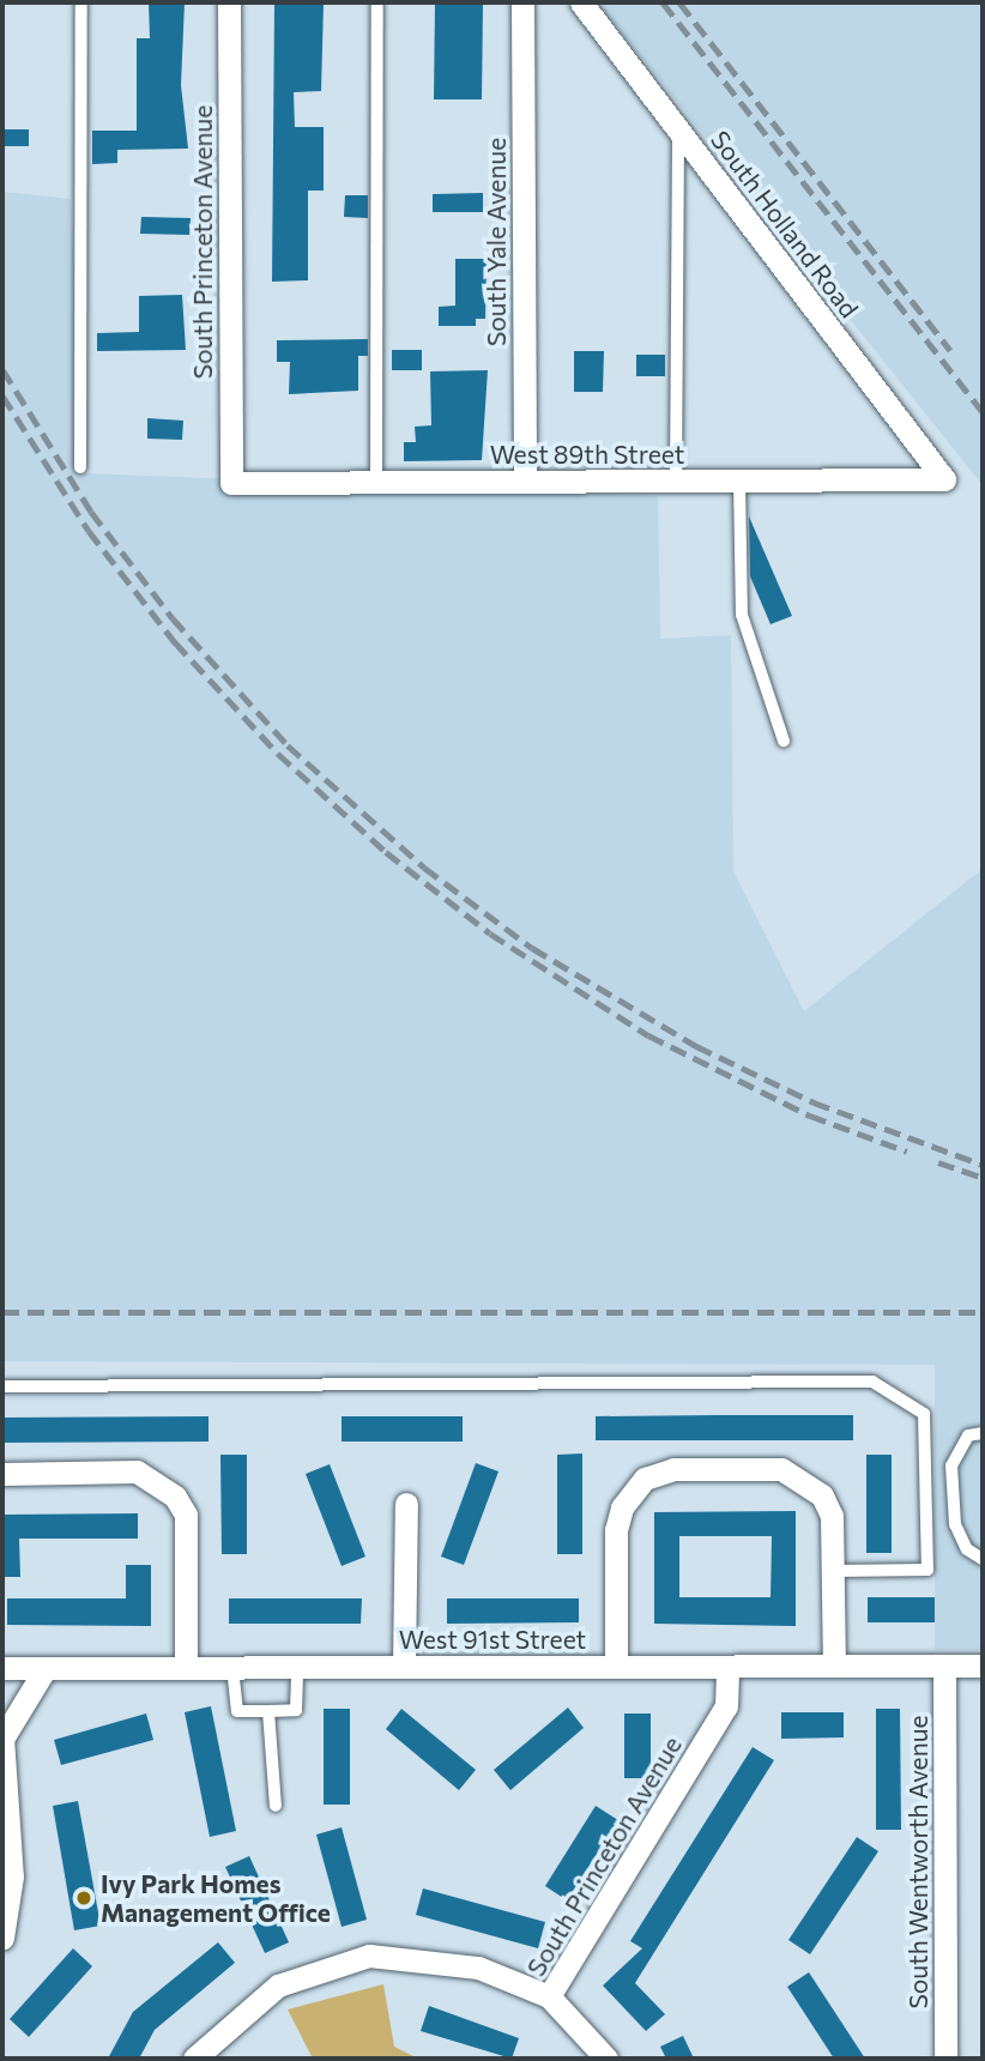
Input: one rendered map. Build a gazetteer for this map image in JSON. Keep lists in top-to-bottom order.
{
  "streets": {
    "street": [
      "South Holland Road",
      "South Princeton Avenue",
      "South Yale Avenue",
      "West 89th Street",
      "West 91st Street",
      "South Wentworth Avenue"
    ]
  },
  "crossings": [
    ["South Holland Road", "West 89th Street"],
    ["South Princeton Avenue", "West 89th Street"],
    ["South Princeton Avenue", "West 91st Street"],
    ["South Yale Avenue", "West 89th Street"],
    ["West 91st Street", "South Wentworth Avenue"]
  ],
  "places": ["Ivy Park Homes Management Office"]
}
